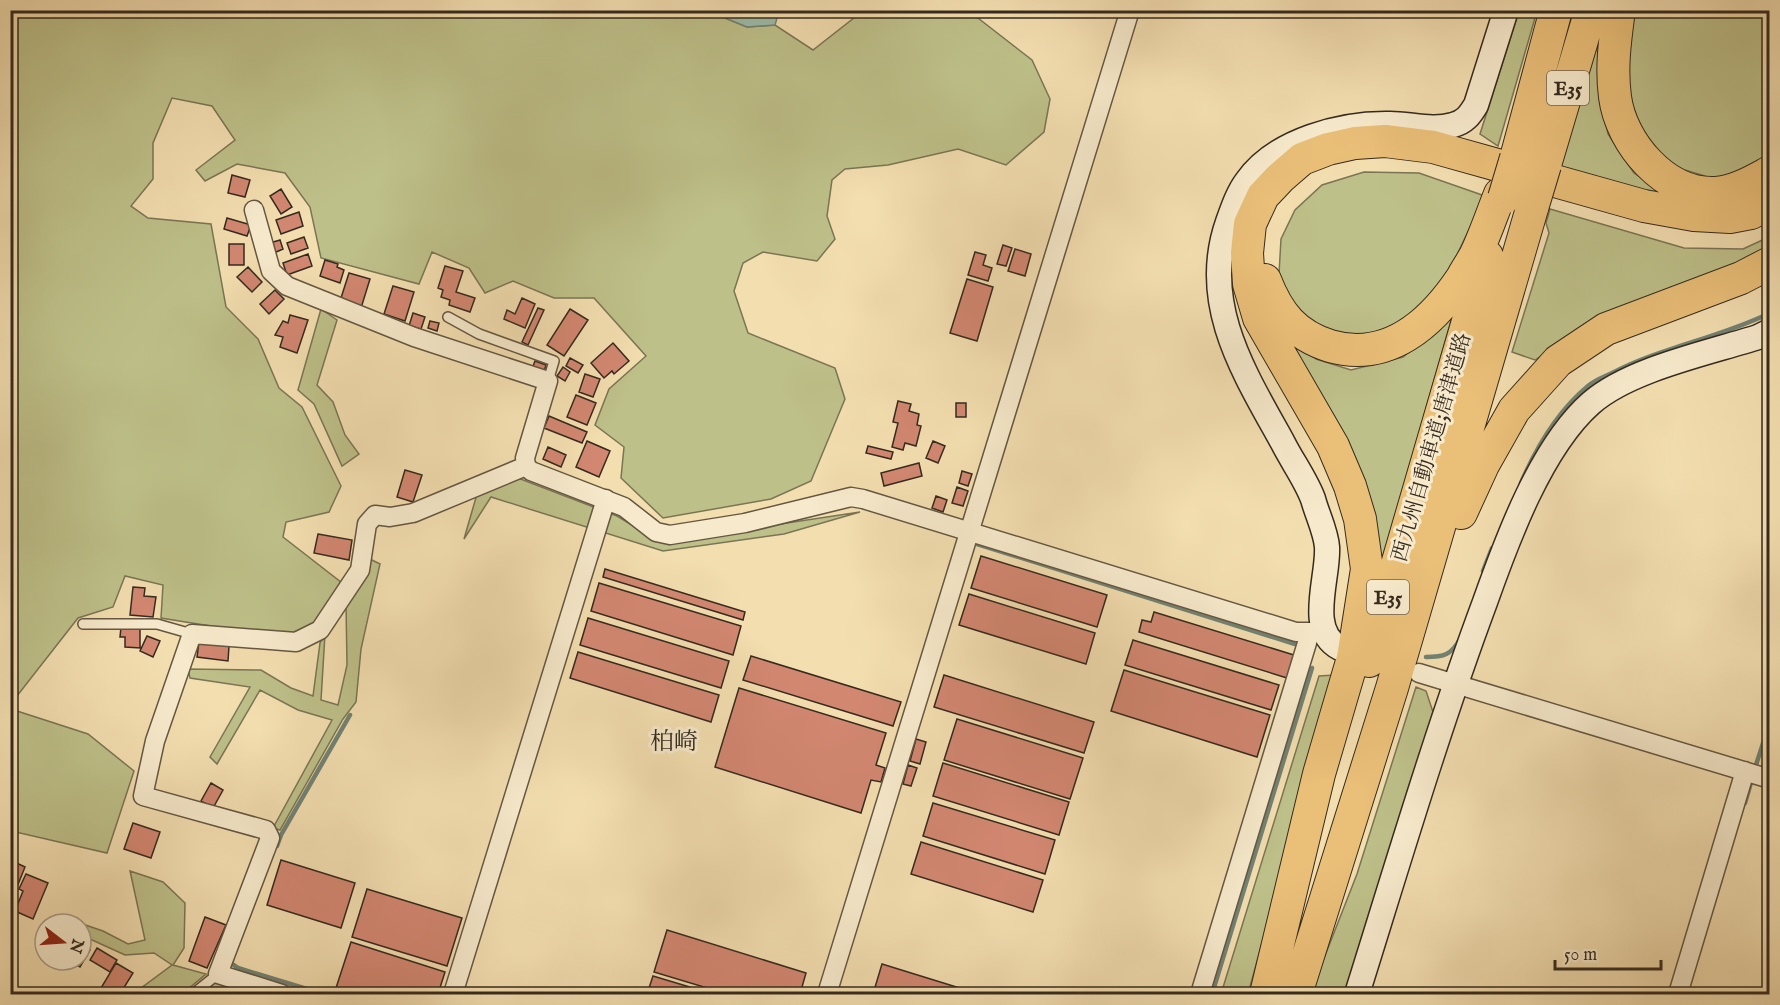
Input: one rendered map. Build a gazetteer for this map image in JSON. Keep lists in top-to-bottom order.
{
  "streets": {
    "highway": ["E35", "西九州自動車道;唐津道路"]
  },
  "crossings": [
    ["E35", "西九州自動車道;唐津道路"]
  ],
  "districts": ["柏崎"],
  "scale_bar": "50 m",
  "north": "right"
}
